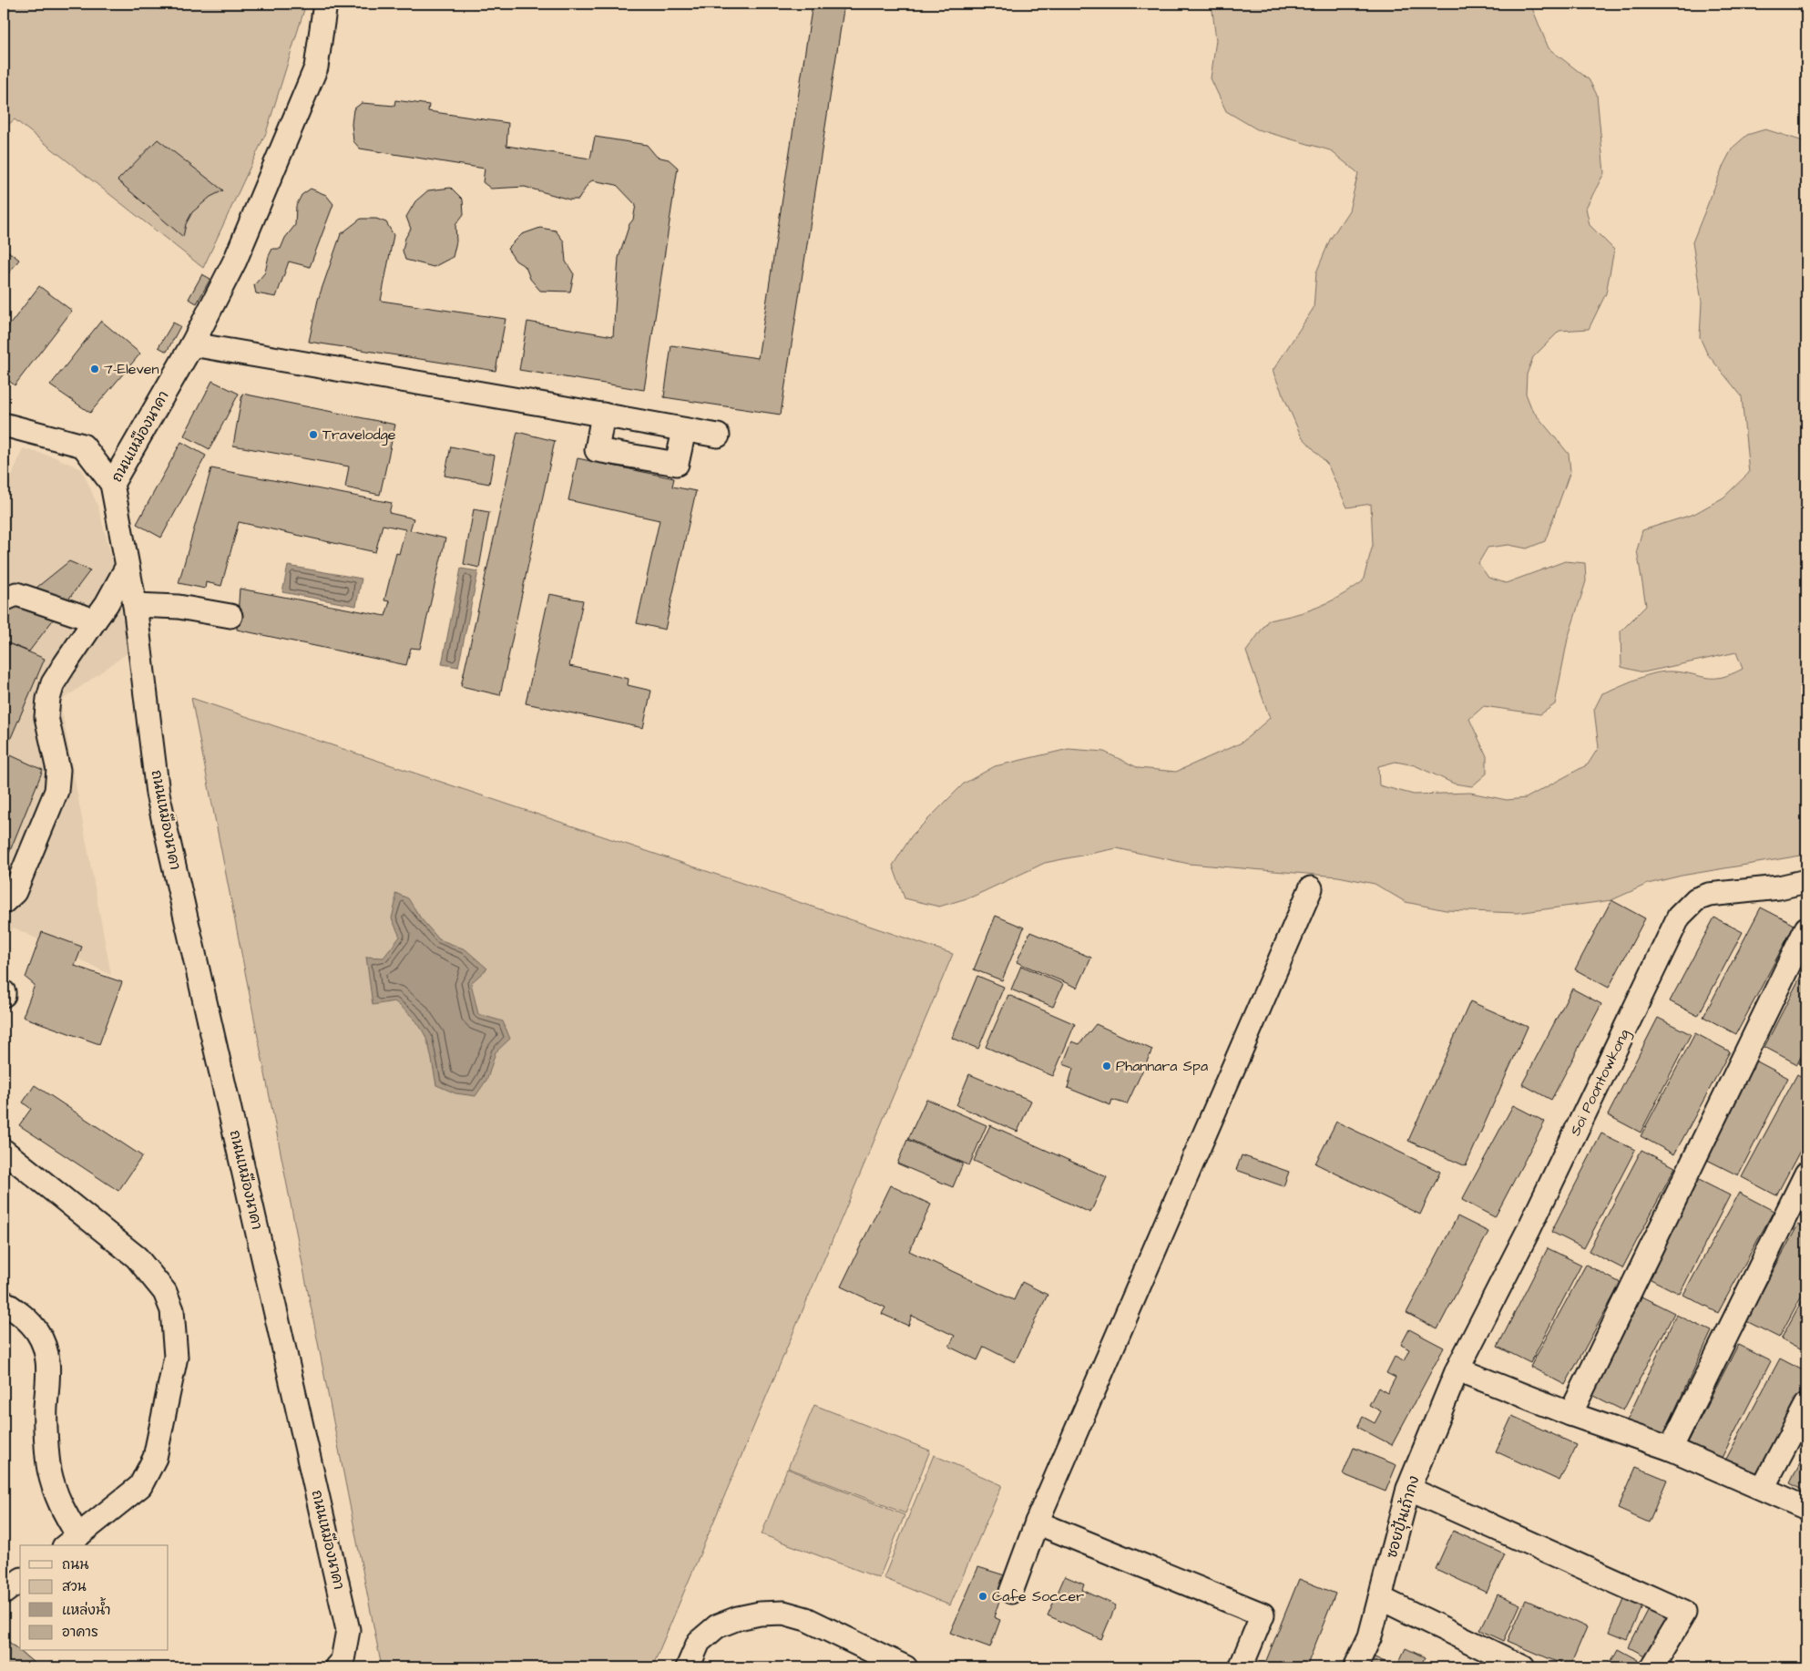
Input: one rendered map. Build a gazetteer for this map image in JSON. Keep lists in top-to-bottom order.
{
  "streets": {
    "street": ["ถนนเหมืองนาคา", "Soi Poontowkong", "ซอยปุ้นเถ้ากง"]
  },
  "crossings": [
    ["Soi Poontowkong", "ซอยปุ้นเถ้ากง"]
  ],
  "places": [
    "7-Eleven",
    "Travelodge",
    "Phannara Spa",
    "Cafe Soccer"
  ],
  "legend": [
    "ถนน",
    "สวน",
    "แหล่งน้ำ",
    "อาคาร"
  ]
}
